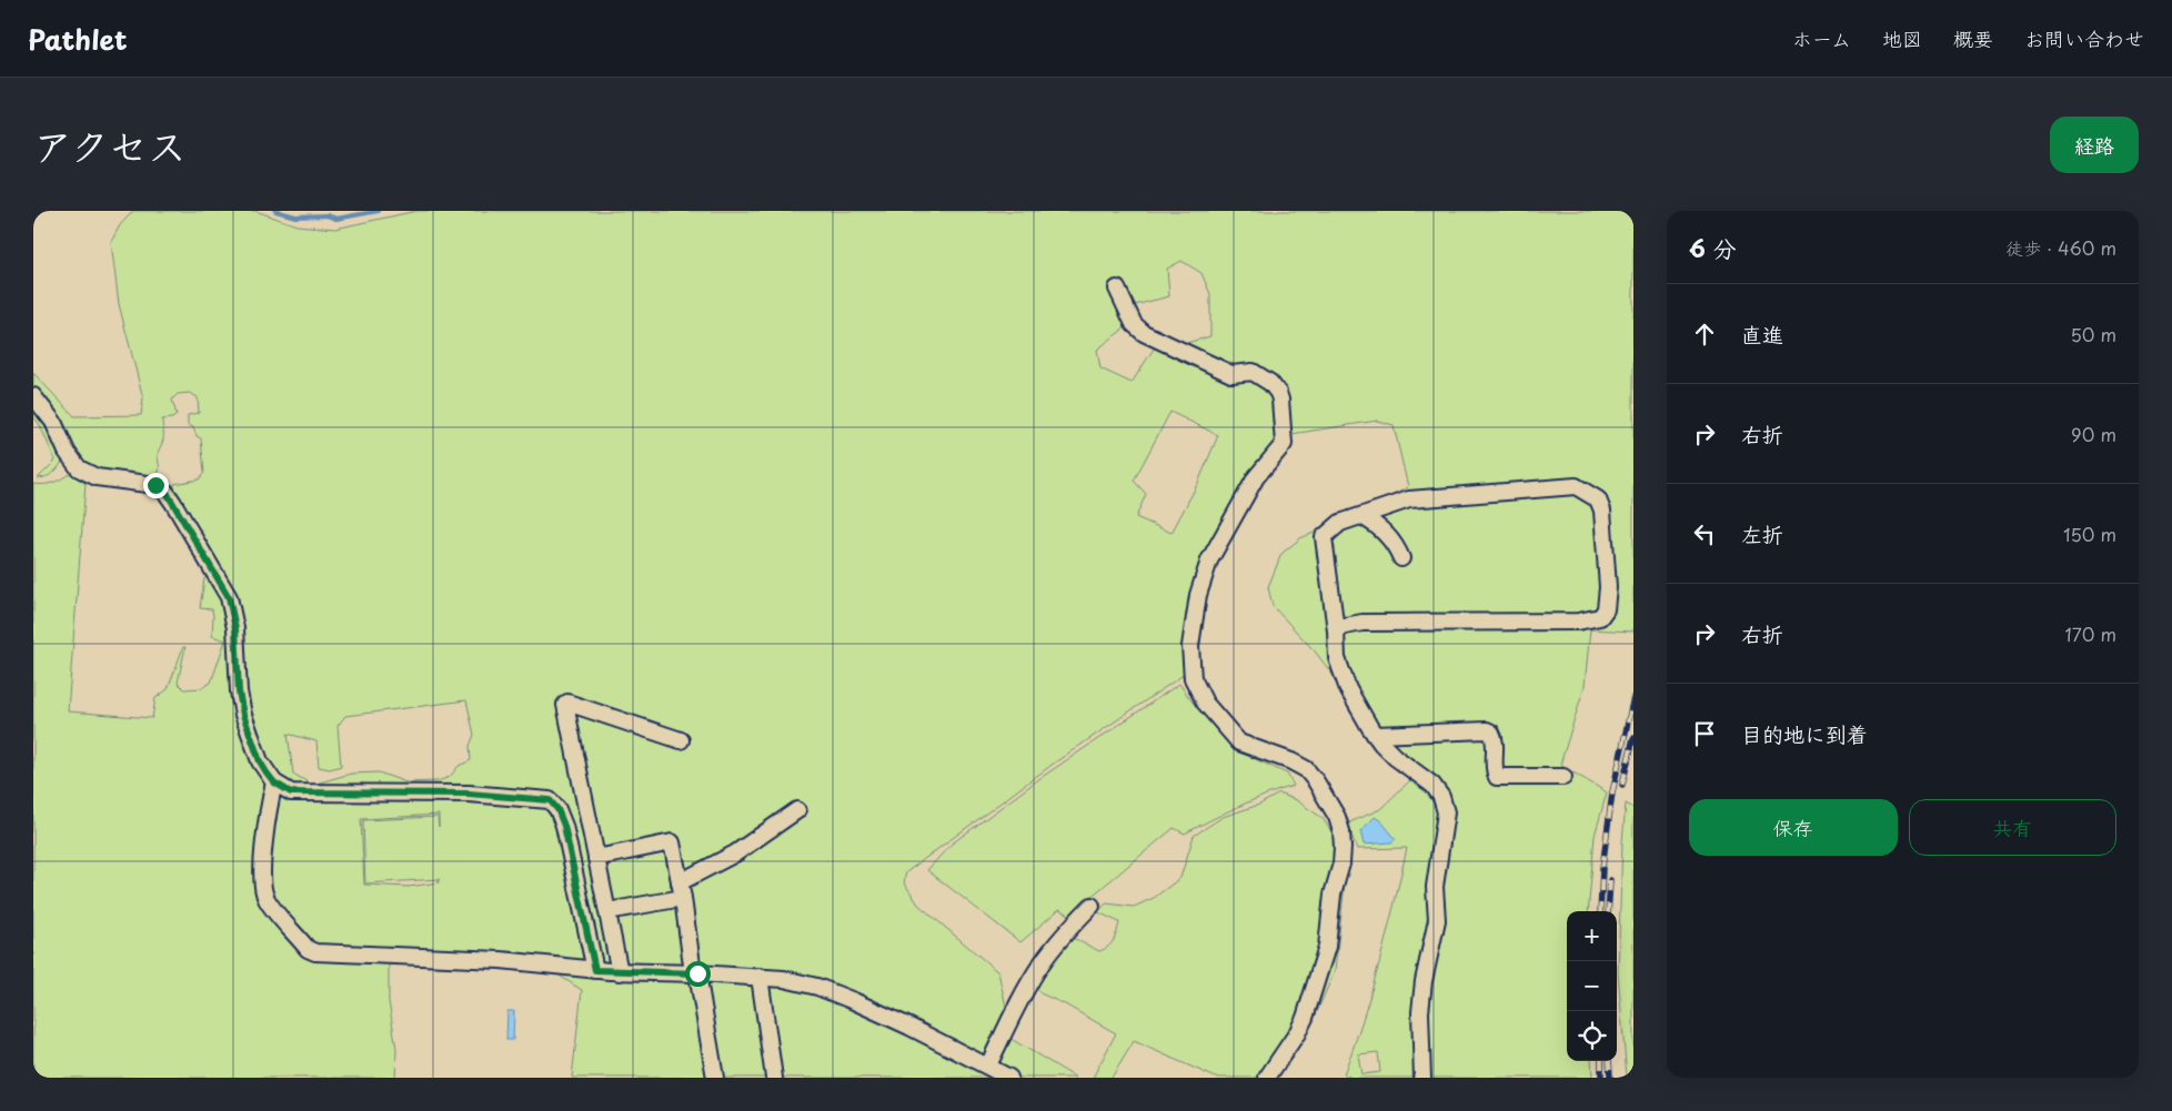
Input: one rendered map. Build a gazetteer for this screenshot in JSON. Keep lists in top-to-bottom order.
{
  "page": {
    "header": "Pathlet",
    "nav": [
      "ホーム",
      "地図",
      "概要",
      "お問い合わせ"
    ],
    "title": "アクセス",
    "buttons": [
      "経路",
      ["保存", "共有"]
    ],
    "heading": ["6 分", "徒歩 · 460 m"],
    "list": [
      ["直進", "50 m"],
      ["右折", "90 m"],
      ["左折", "150 m"],
      ["右折", "170 m"],
      "目的地に到着"
    ],
    "map_buttons": ["+", "−"]
  }
}
